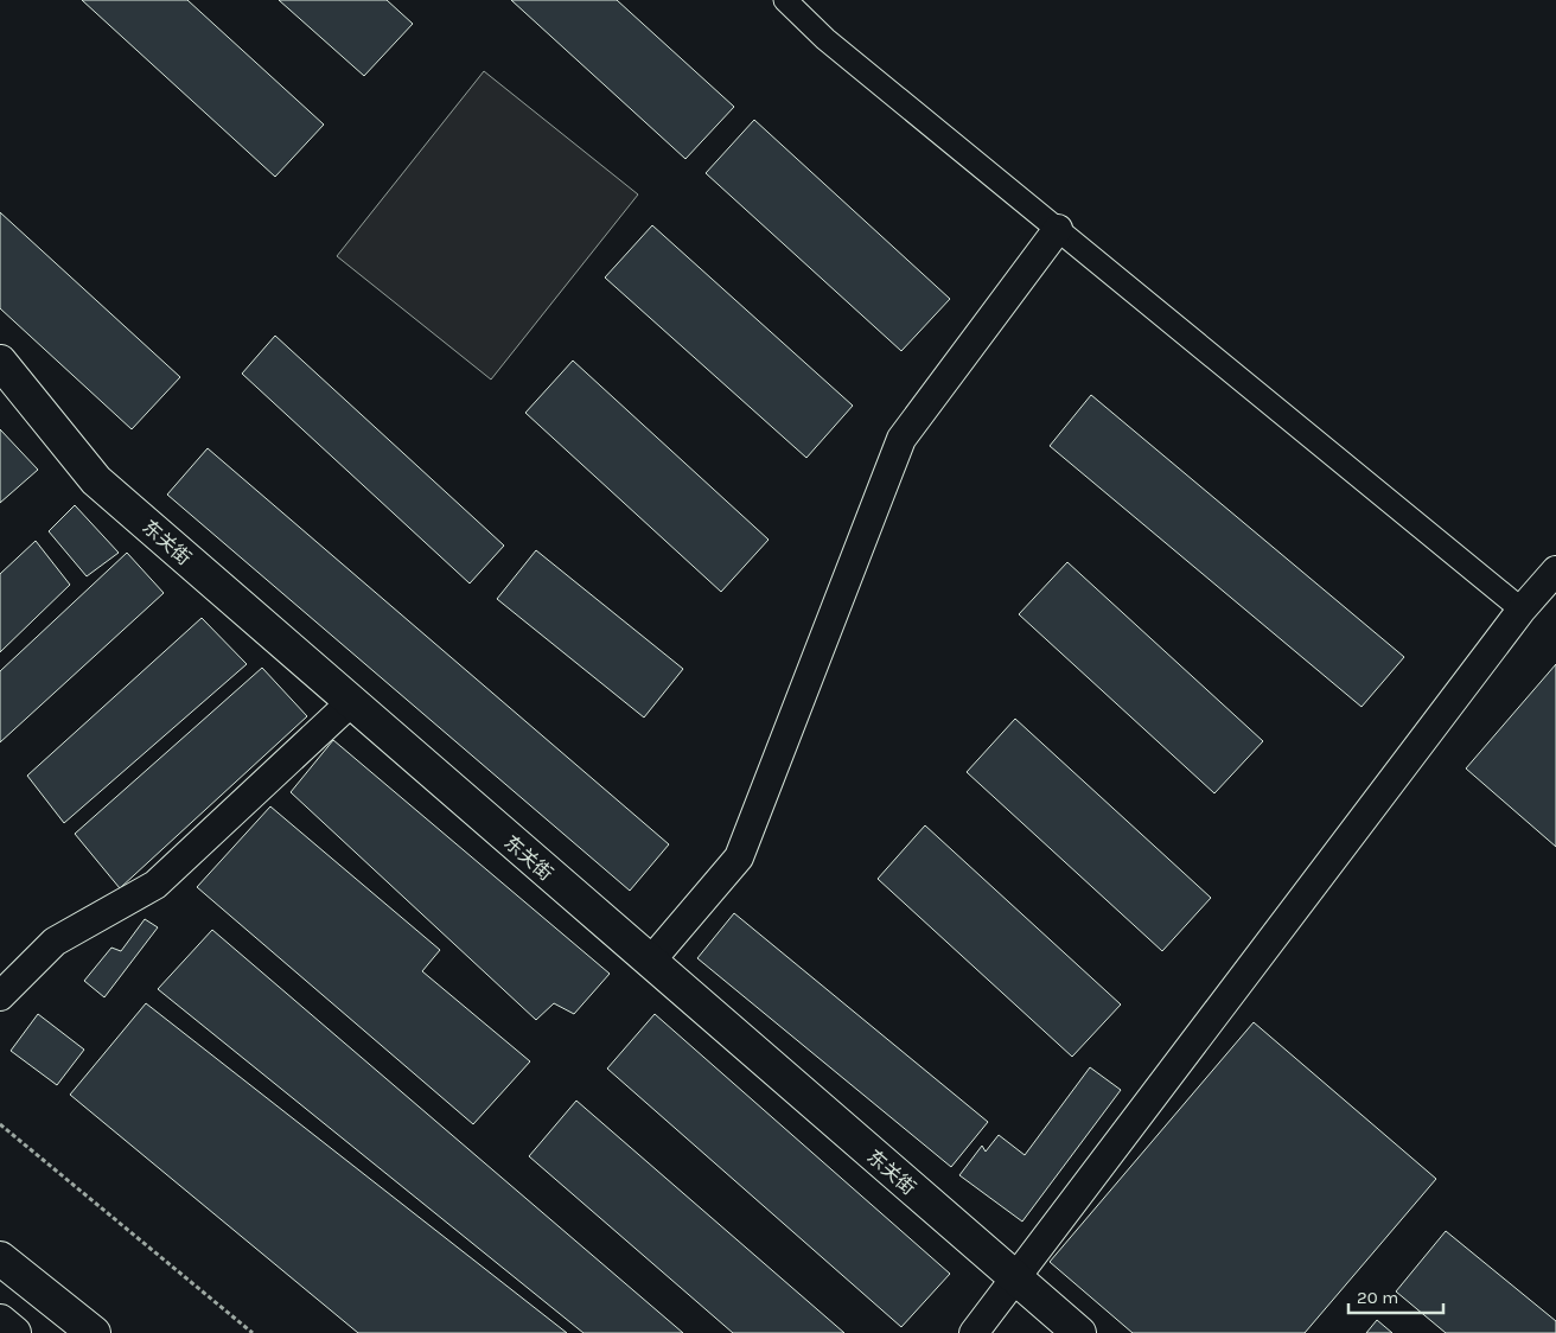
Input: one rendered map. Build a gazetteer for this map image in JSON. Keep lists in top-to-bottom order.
{
  "streets": {
    "main road": ["东关街"]
  },
  "scale_bar": "20 m"
}
